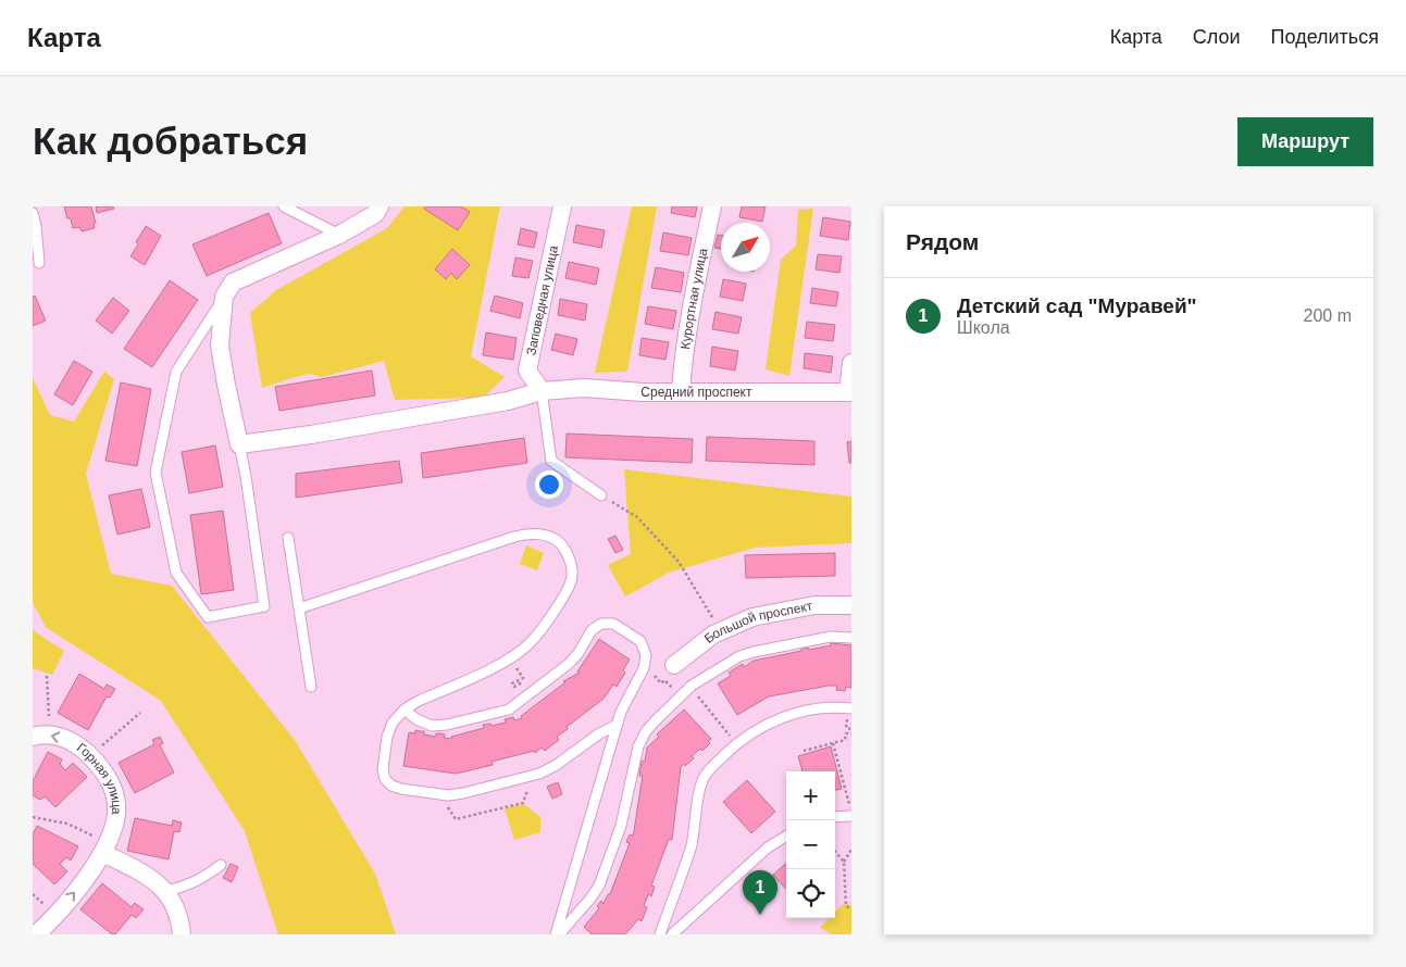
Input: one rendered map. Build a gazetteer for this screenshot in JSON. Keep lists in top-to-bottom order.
{
  "streets": {
    "street": [
      "Курортная улица",
      "Заповедная улица",
      "Средний проспект",
      "Большой проспект",
      "Горная улица"
    ]
  },
  "crossings": [
    ["Курортная улица", "Средний проспект"],
    ["Заповедная улица", "Средний проспект"]
  ],
  "north": "top right",
  "page": {
    "header": "Карта",
    "nav": ["Карта", "Слои", "Поделиться"],
    "buttons": "Маршрут",
    "title": "Как добраться",
    "heading": "Рядом",
    "list": [
      {
        "mark": "1",
        "name": "Детский сад \"Муравей\"",
        "note": "Школа",
        "value": "200 m"
      }
    ],
    "map_buttons": ["+", "−"],
    "pins": "1"
  }
}
